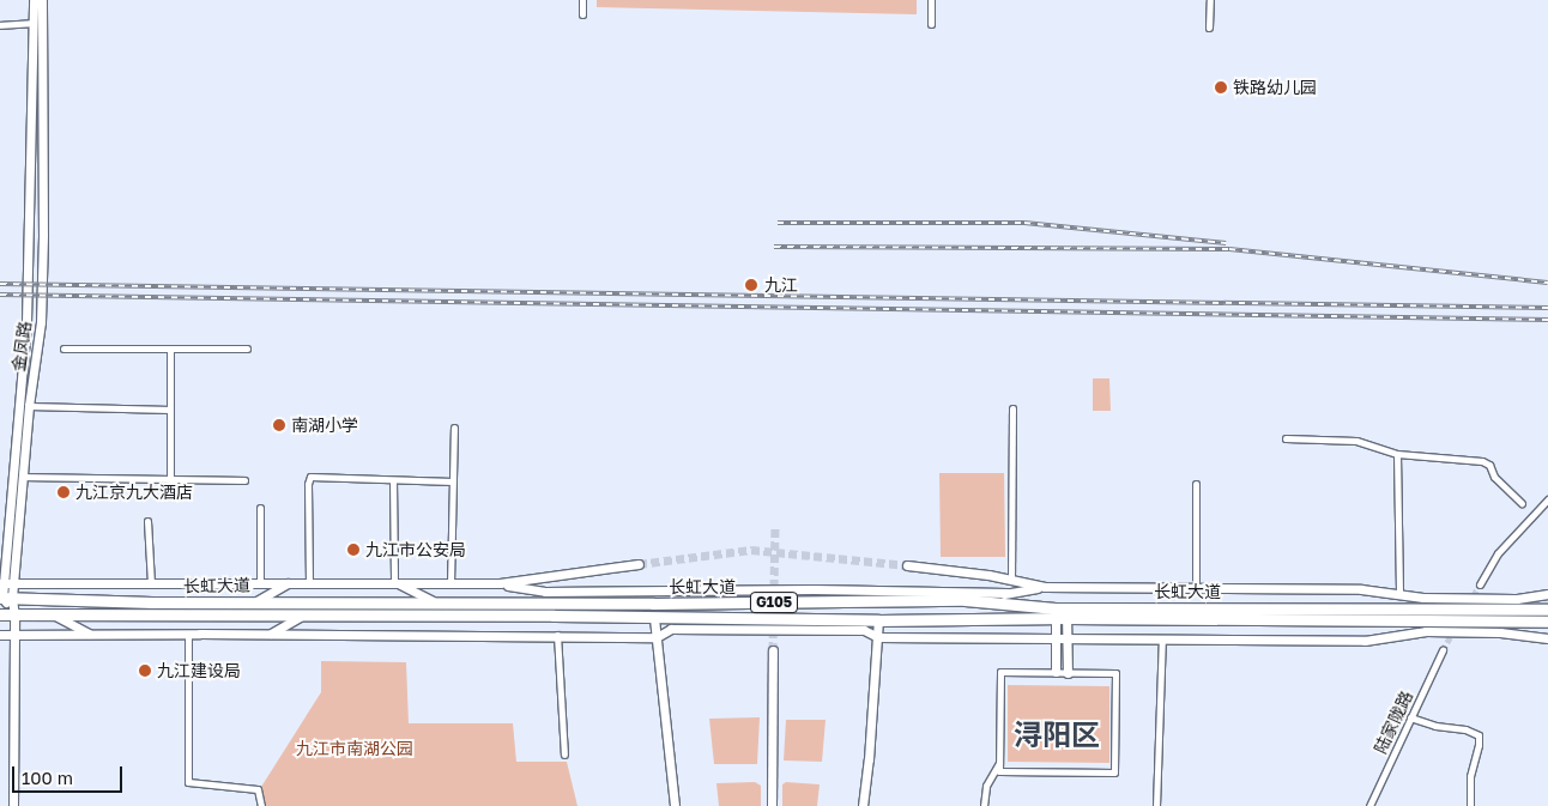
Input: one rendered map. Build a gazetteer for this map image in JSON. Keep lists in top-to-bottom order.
{
  "streets": {
    "highway": ["长虹大道", "G105"],
    "street": ["金凤路", "陆家陇路"]
  },
  "crossings": [
    ["金凤路", "长虹大道"]
  ],
  "districts": ["浔阳区"],
  "parks": ["九江市南湖公园"],
  "places": [
    "铁路幼儿园",
    "九江",
    "南湖小学",
    "九江京九大酒店",
    "九江市公安局",
    "九江建设局"
  ],
  "scale_bar": "100 m"
}
